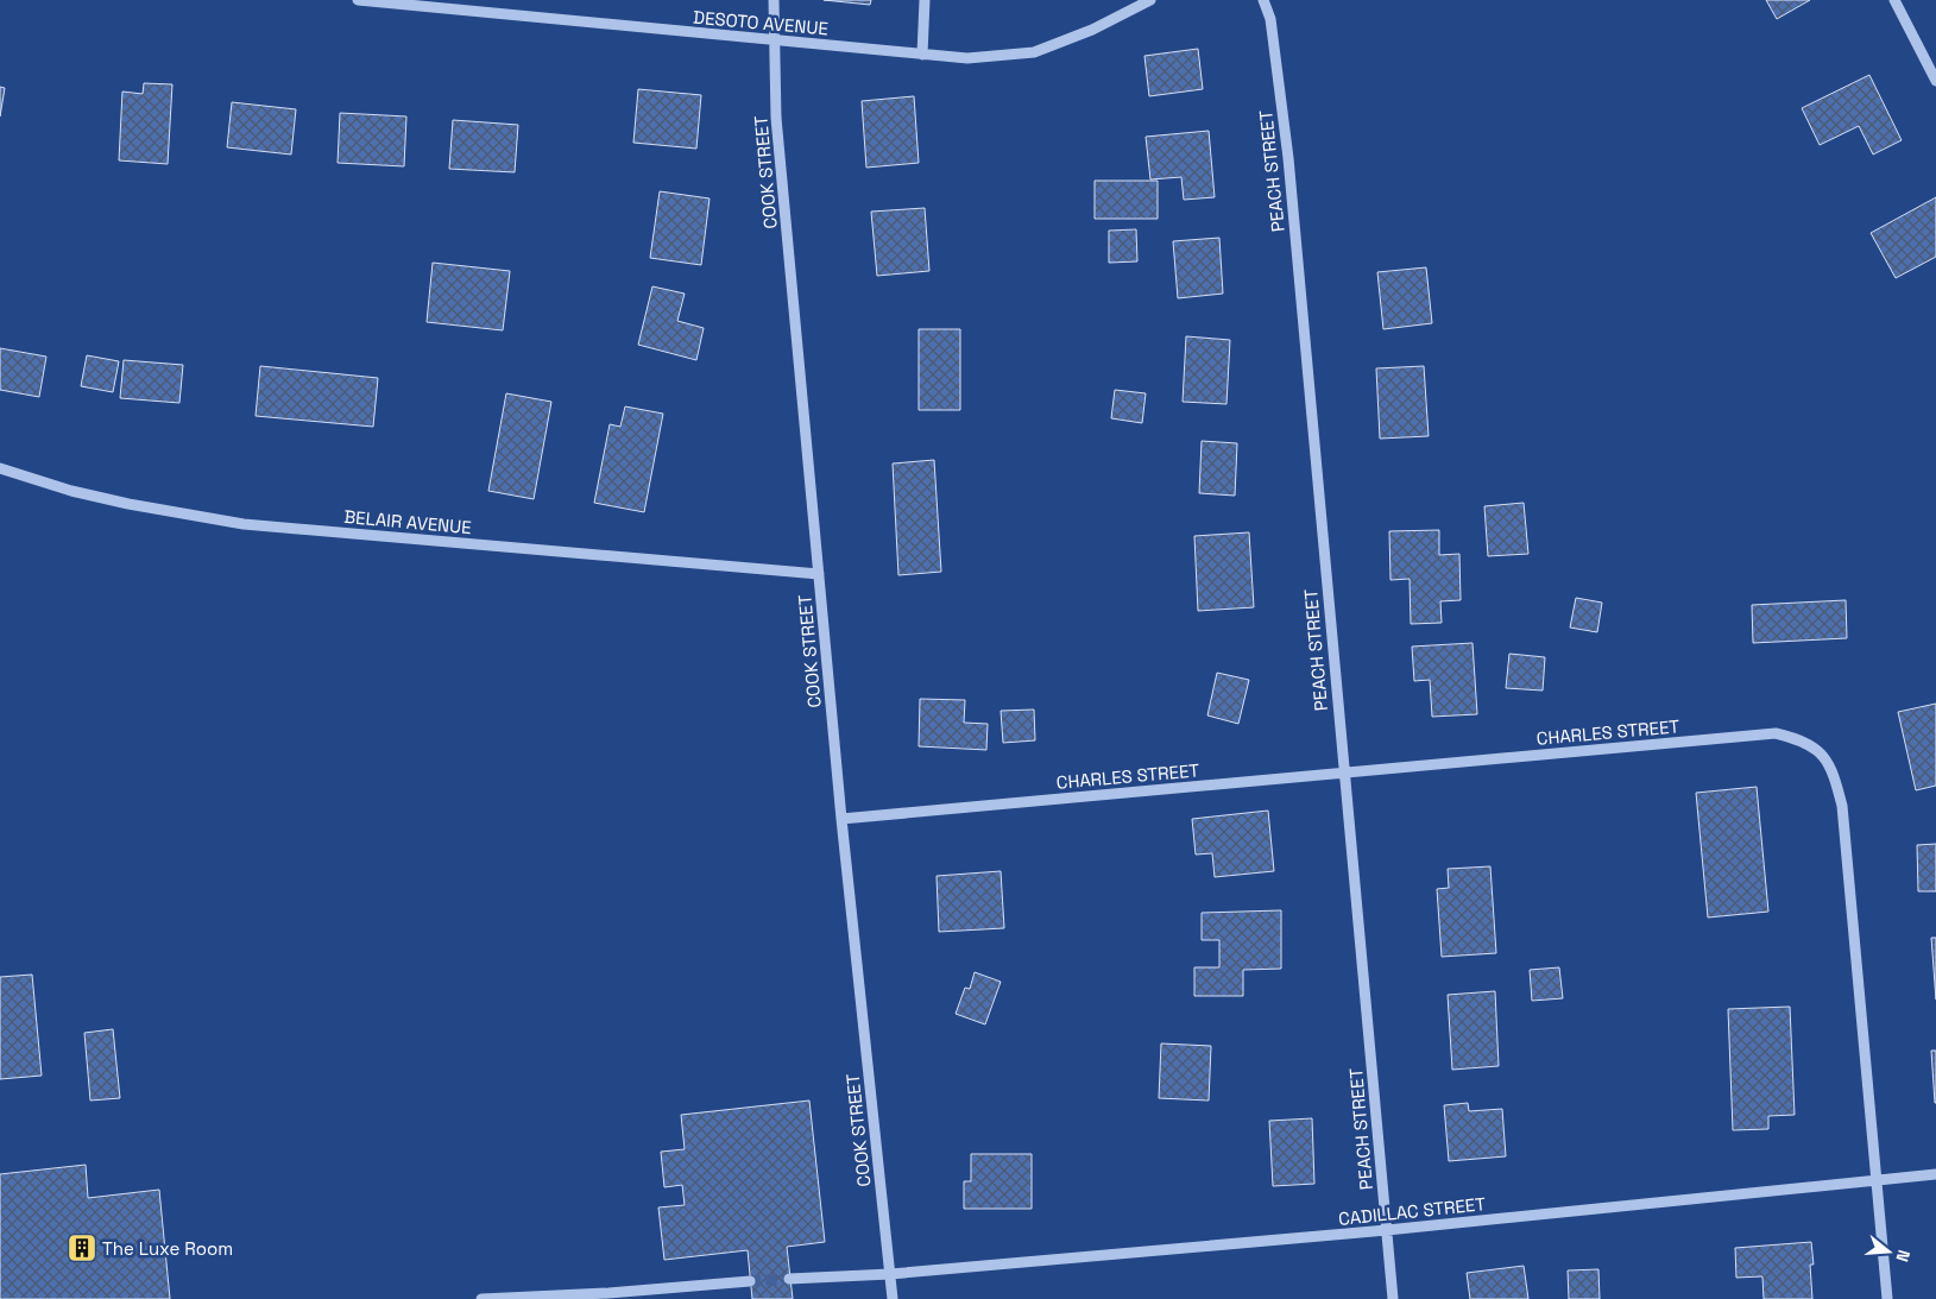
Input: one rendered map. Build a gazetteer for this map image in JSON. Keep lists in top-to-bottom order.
{
  "streets": {
    "street": [
      "DESOTO AVENUE",
      "PEACH STREET",
      "COOK STREET",
      "BELAIR AVENUE",
      "CHARLES STREET",
      "CADILLAC STREET"
    ]
  },
  "crossings": [
    ["DESOTO AVENUE", "COOK STREET"],
    ["PEACH STREET", "CHARLES STREET"],
    ["PEACH STREET", "CADILLAC STREET"],
    ["COOK STREET", "BELAIR AVENUE"],
    ["COOK STREET", "CHARLES STREET"],
    ["COOK STREET", "CADILLAC STREET"],
    ["CHARLES STREET", "CADILLAC STREET"]
  ],
  "places": {
    "building": ["The Luxe Room"]
  },
  "north": "right"
}
